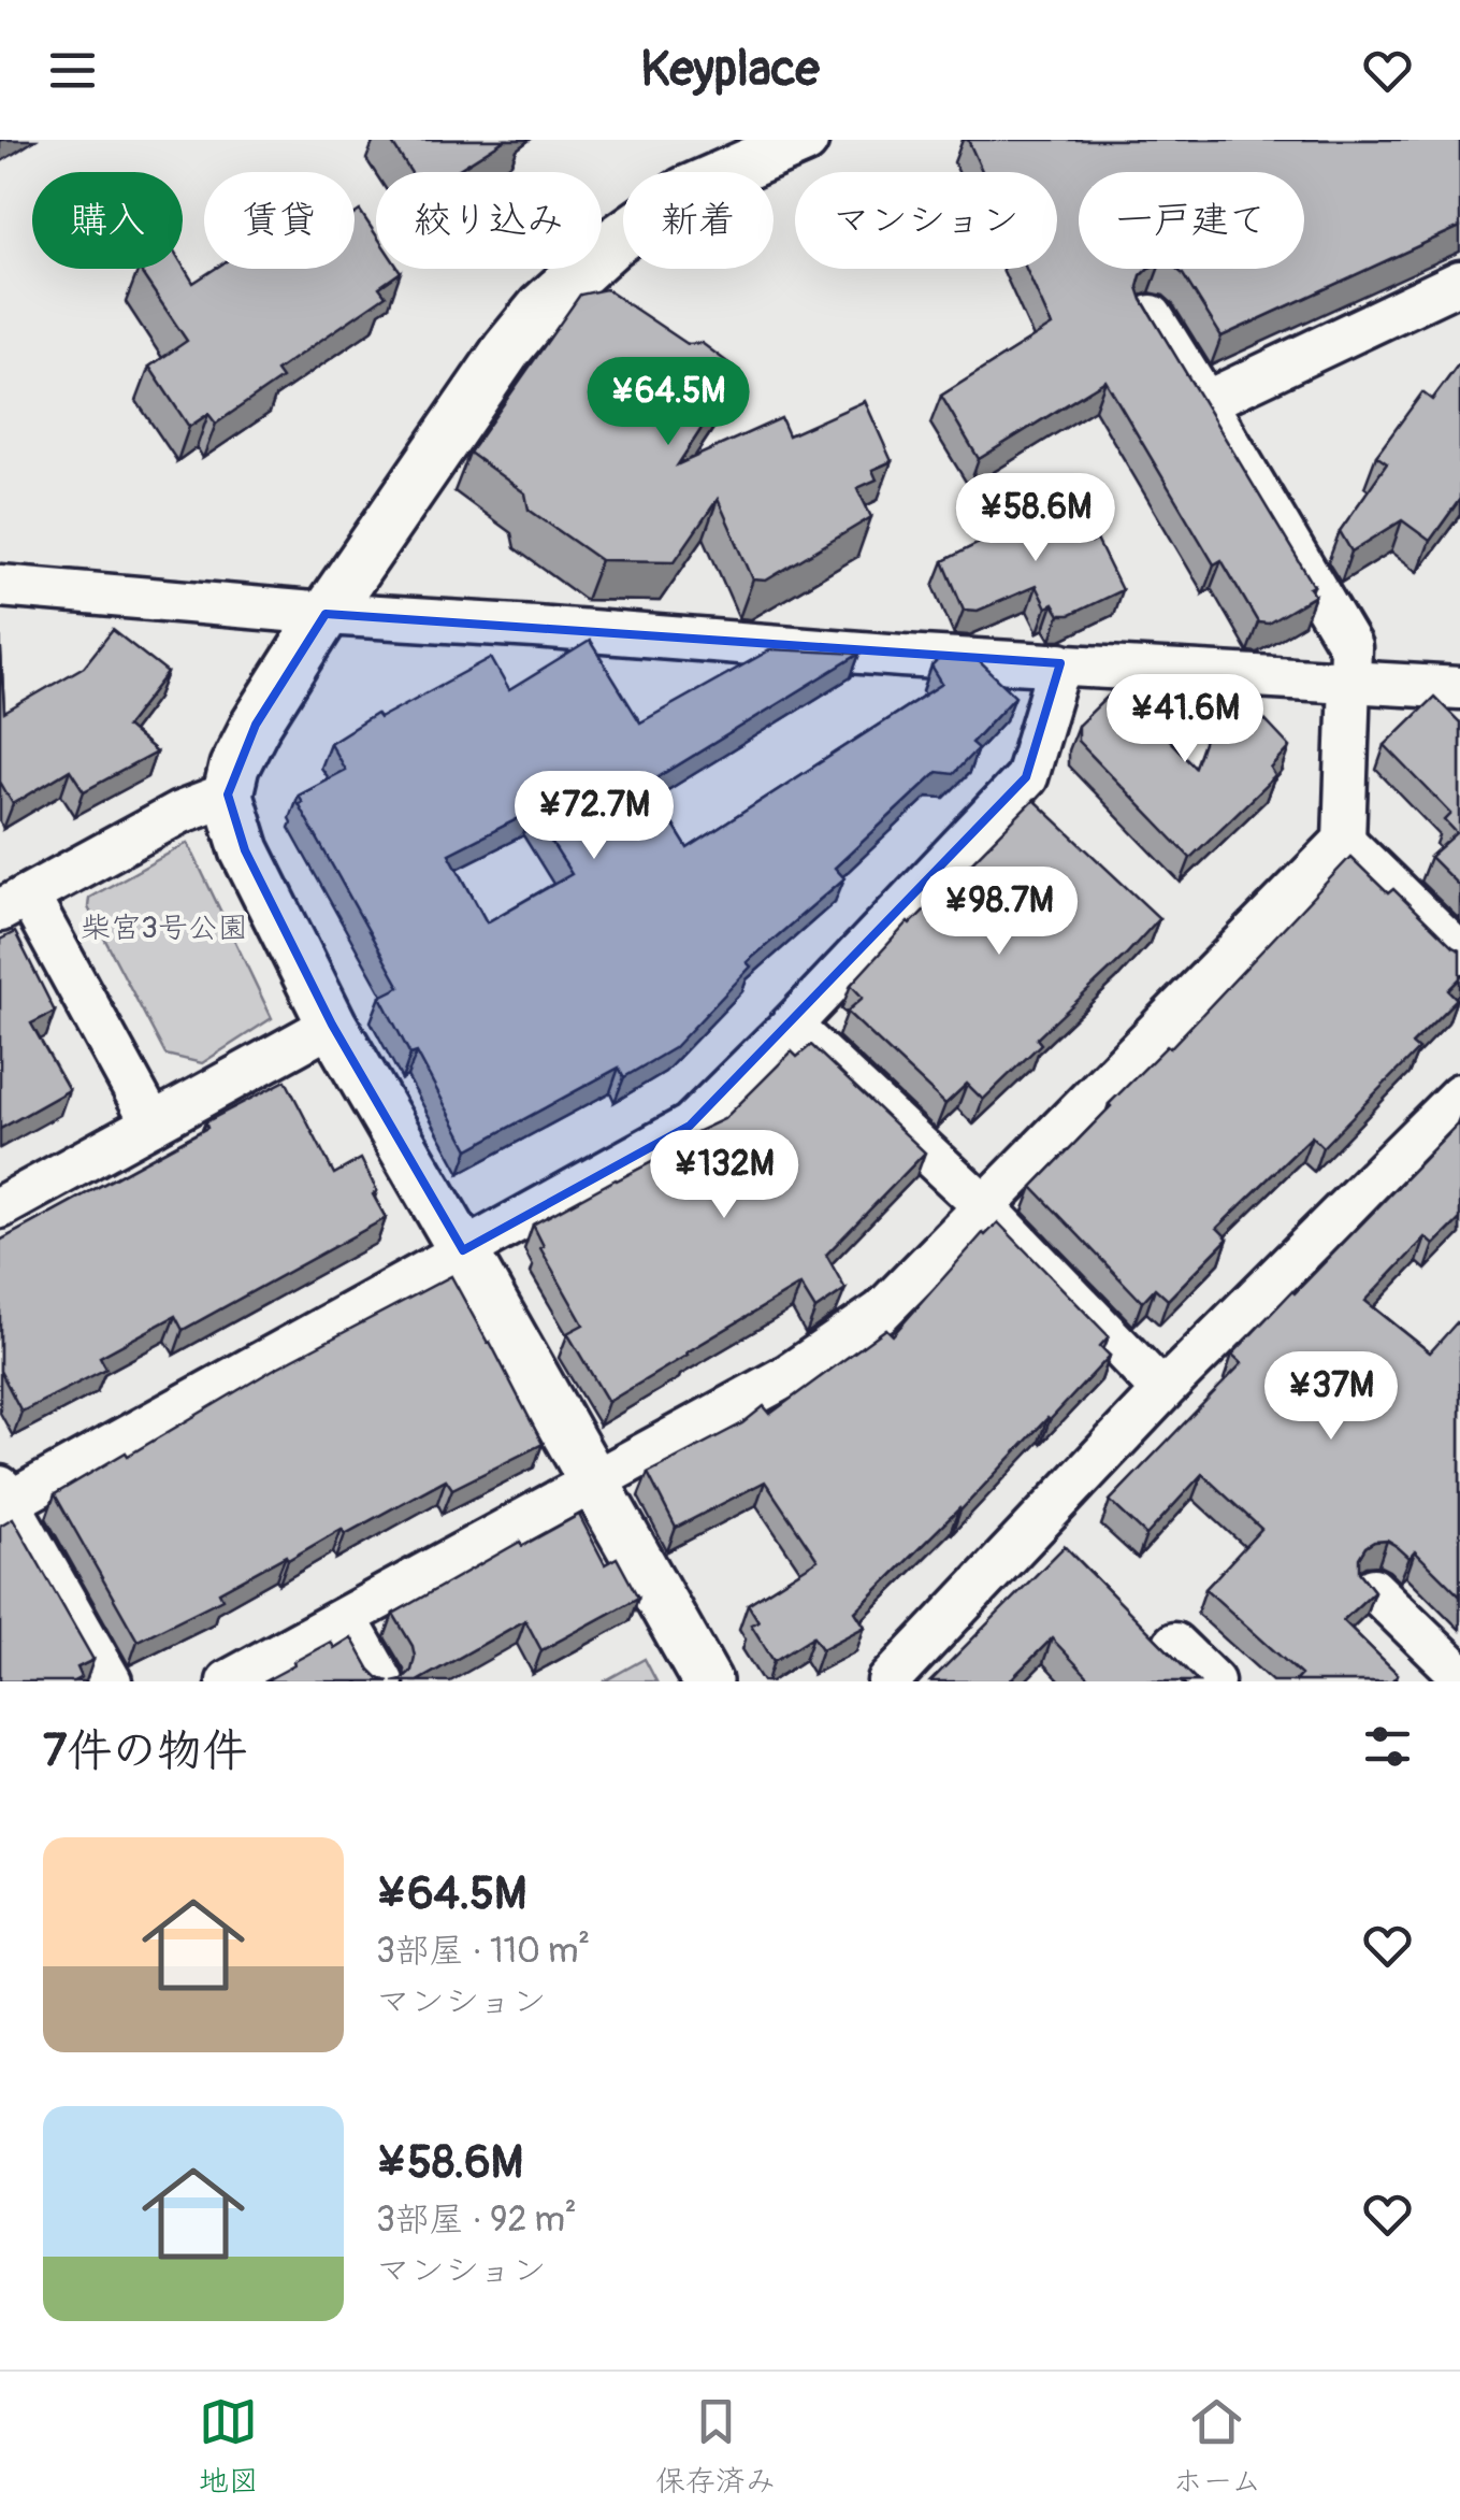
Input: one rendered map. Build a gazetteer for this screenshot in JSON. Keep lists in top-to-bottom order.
{
  "parks": ["柴宮3号公園"],
  "page": {
    "header": "Keyplace",
    "chip": [
      "購入",
      "賃貸",
      "絞り込み",
      "新着",
      "マンション",
      "一戸建て"
    ],
    "price": [
      "¥64.5M",
      "¥58.6M",
      "¥41.6M",
      "¥72.7M",
      "¥98.7M",
      "¥132M",
      "¥37M"
    ],
    "heading": "7件の物件",
    "list": [
      {
        "name": "¥64.5M",
        "note": "3部屋 · 110 m² · マンション"
      },
      {
        "name": "¥58.6M",
        "note": "3部屋 · 92 m² · マンション"
      }
    ],
    "tabs": ["地図", "保存済み", "ホーム"]
  }
}
